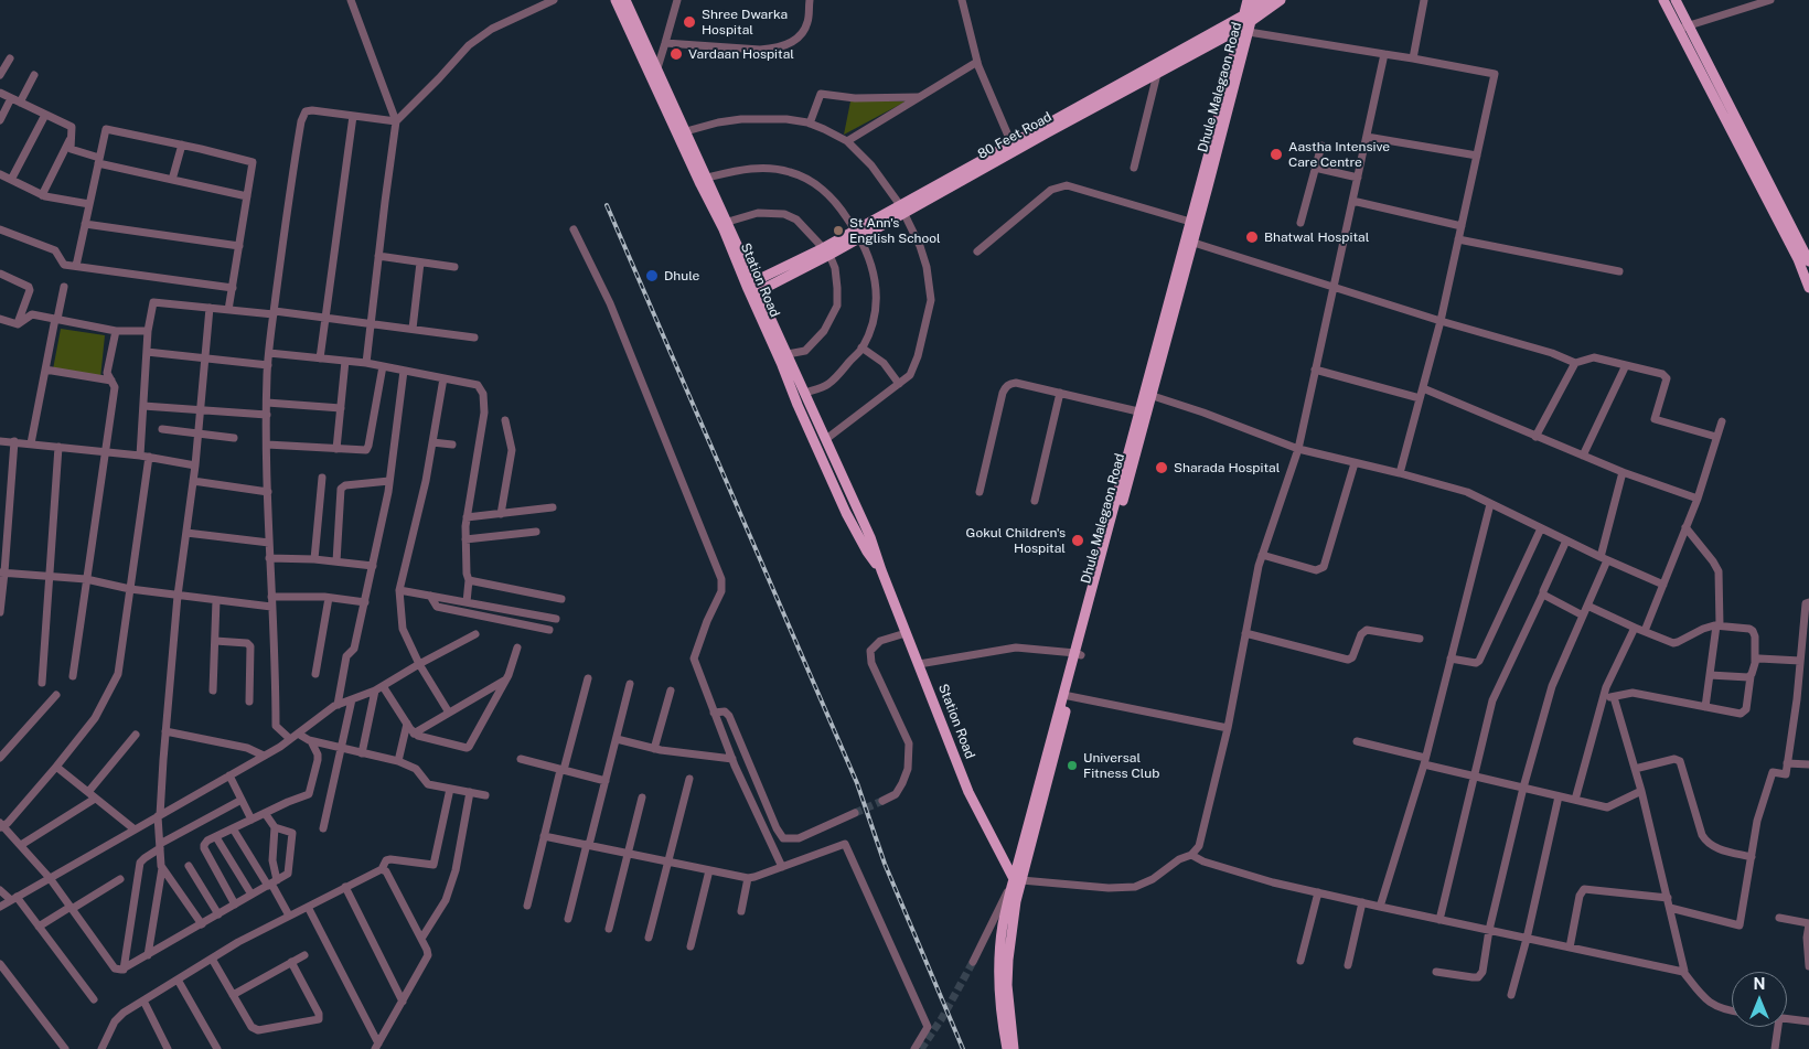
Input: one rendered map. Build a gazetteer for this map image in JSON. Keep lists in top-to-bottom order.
{
  "streets": {
    "main road": ["Dhule Malegaon Road", "80 Feet Road", "Station Road"]
  },
  "crossings": [
    ["Dhule Malegaon Road", "80 Feet Road"],
    ["Dhule Malegaon Road", "Station Road"],
    ["80 Feet Road", "Station Road"]
  ],
  "places": [
    "Shree Dwarka Hospital",
    "Vardaan Hospital",
    "Aastha Intensive Care Centre",
    "St Ann's English School",
    "Bhatwal Hospital",
    "Dhule",
    "Sharada Hospital",
    "Gokul Children's Hospital",
    "Universal Fitness Club"
  ],
  "north": "top"
}
